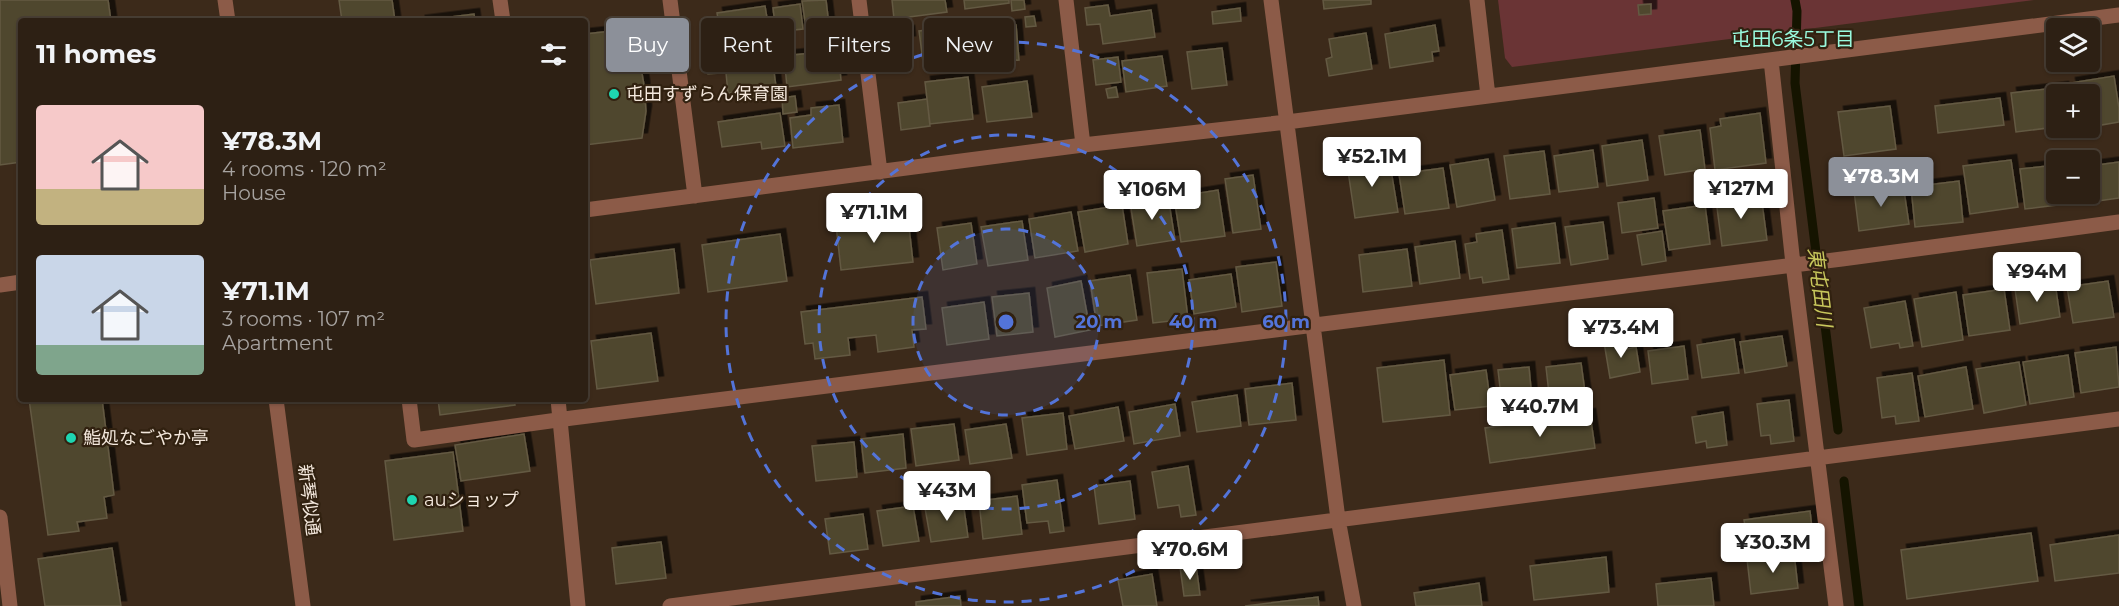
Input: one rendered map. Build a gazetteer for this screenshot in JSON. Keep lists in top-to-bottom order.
{
  "streets": {
    "street": ["新琴似通"]
  },
  "districts": ["屯田6条5丁目"],
  "water": ["東屯田川"],
  "places": ["屯田すずらん保育園", "鮨処なごやか亭", "auショップ"],
  "page": {
    "map_buttons": ["+", "−"],
    "chip": [
      "Buy",
      "Rent",
      "Filters",
      "New"
    ],
    "heading": "11 homes",
    "list": [
      {
        "name": "¥78.3M",
        "note": "4 rooms · 120 m² · House"
      },
      {
        "name": "¥71.1M",
        "note": "3 rooms · 107 m² · Apartment"
      }
    ],
    "price": [
      "¥52.1M",
      "¥78.3M",
      "¥127M",
      "¥106M",
      "¥71.1M",
      "¥94M",
      "¥73.4M",
      "¥40.7M",
      "¥43M",
      "¥30.3M",
      "¥70.6M"
    ]
  },
  "rings": ["20 m", "40 m", "60 m"]
}
